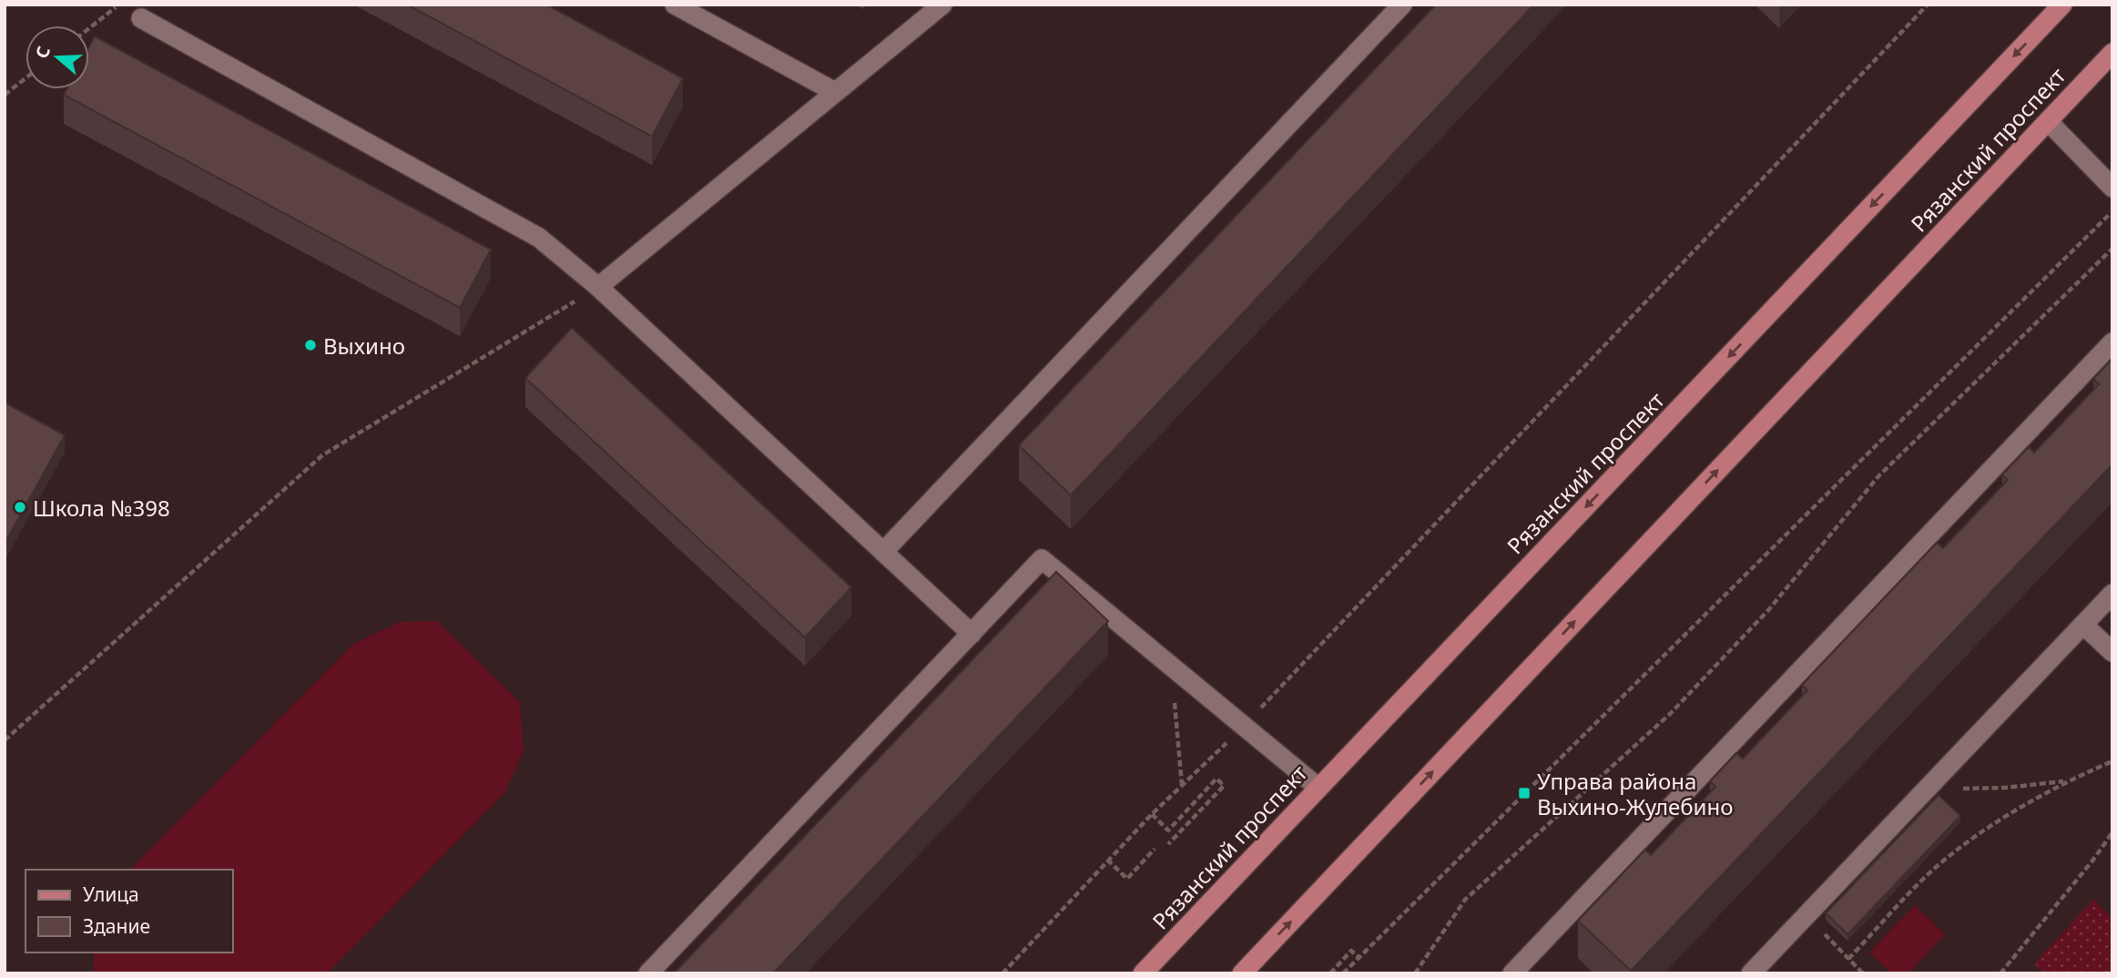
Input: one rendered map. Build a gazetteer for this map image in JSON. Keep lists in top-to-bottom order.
{
  "streets": {
    "main road": ["Рязанский проспект"]
  },
  "places": {
    "other": ["Выхино", "Школа №398"],
    "transit": ["Управа района Выхино-Жулебино"]
  },
  "legend": ["Улица", "Здание"],
  "north": "left"
}
